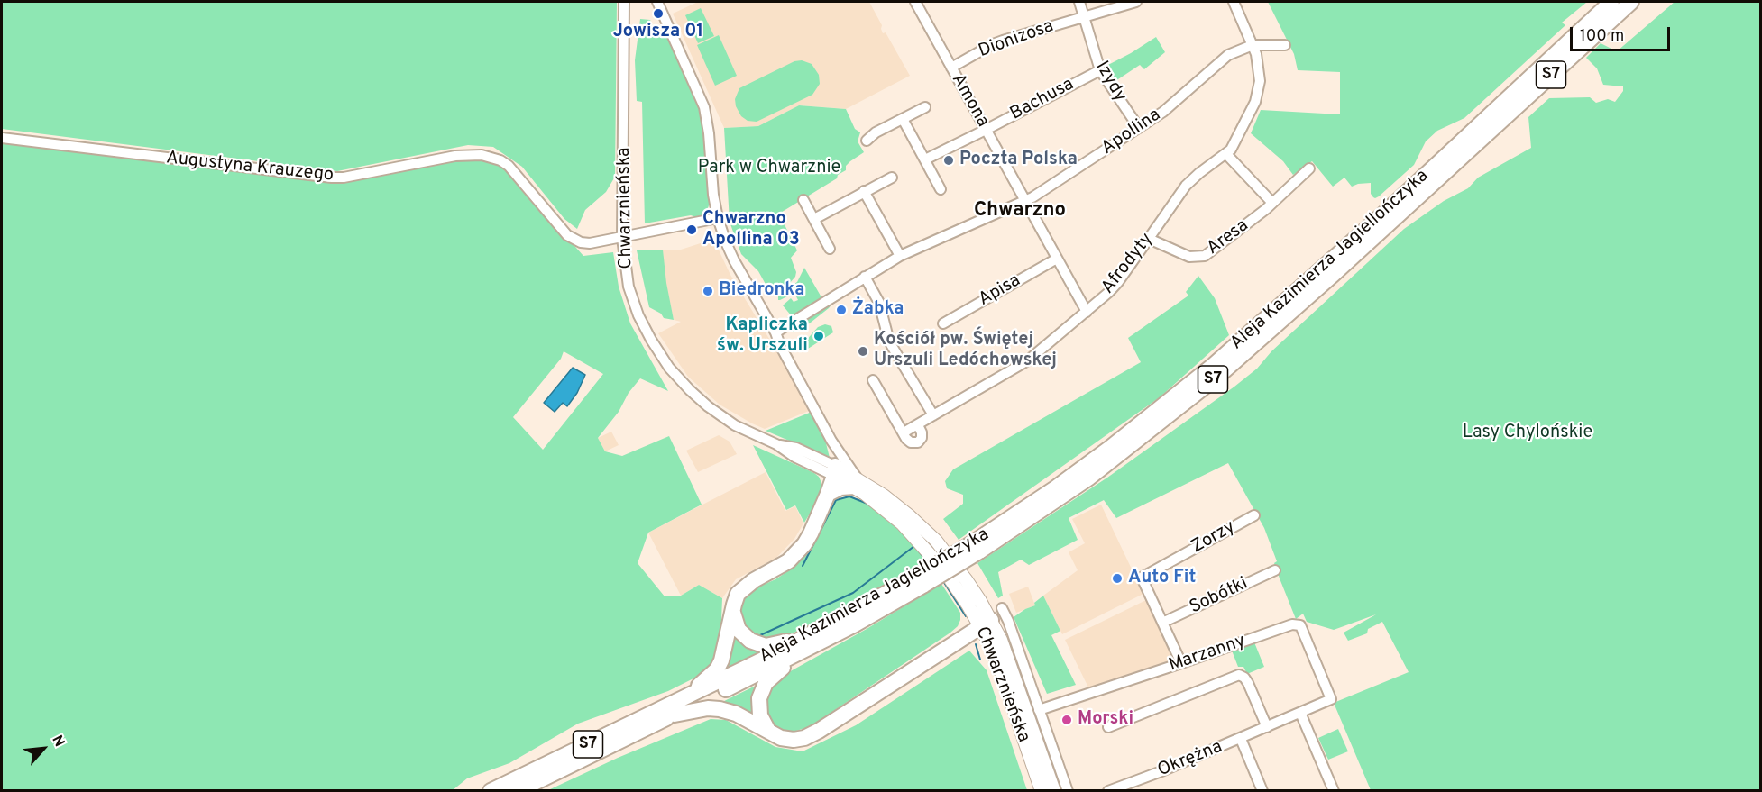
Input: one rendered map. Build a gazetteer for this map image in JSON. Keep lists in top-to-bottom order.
{
  "streets": {
    "highway": ["S7", "Aleja Kazimierza Jagiellończyka"],
    "main road": ["Chwarznieńska"],
    "street": [
      "Dionizosa",
      "Izydy",
      "Bachusa",
      "Amona",
      "Apollina",
      "Augustyna Krauzego",
      "Aresa",
      "Afrodyty",
      "Apisa",
      "Zorzy",
      "Sobótki",
      "Marzanny",
      "Okrężna"
    ]
  },
  "crossings": [
    ["Dionizosa", "Izydy"],
    ["Dionizosa", "Amona"],
    ["Izydy", "Bachusa"],
    ["Izydy", "Apollina"],
    ["Bachusa", "Amona"],
    ["Amona", "Apollina"],
    ["Amona", "Afrodyty"],
    ["Amona", "Apisa"],
    ["Apollina", "Chwarznieńska"],
    ["Apollina", "Afrodyty"],
    ["Augustyna Krauzego", "Chwarznieńska"],
    ["Chwarznieńska", "Marzanny"],
    ["Aresa", "Afrodyty"],
    ["Zorzy", "Sobótki"],
    ["Zorzy", "Marzanny"],
    ["Marzanny", "Okrężna"]
  ],
  "districts": ["Chwarzno"],
  "parks": ["Park w Chwarznie", "Lasy Chylońskie"],
  "places": [
    "Jowisza 01",
    "Poczta Polska",
    "Chwarzno Apollina 03",
    "Biedronka",
    "Żabka",
    "Kapliczka św. Urszuli",
    "Kościół pw. Świętej Urszuli Ledóchowskej",
    "Auto Fit",
    "Morski"
  ],
  "scale_bar": "100 m",
  "north": "top right"
}
